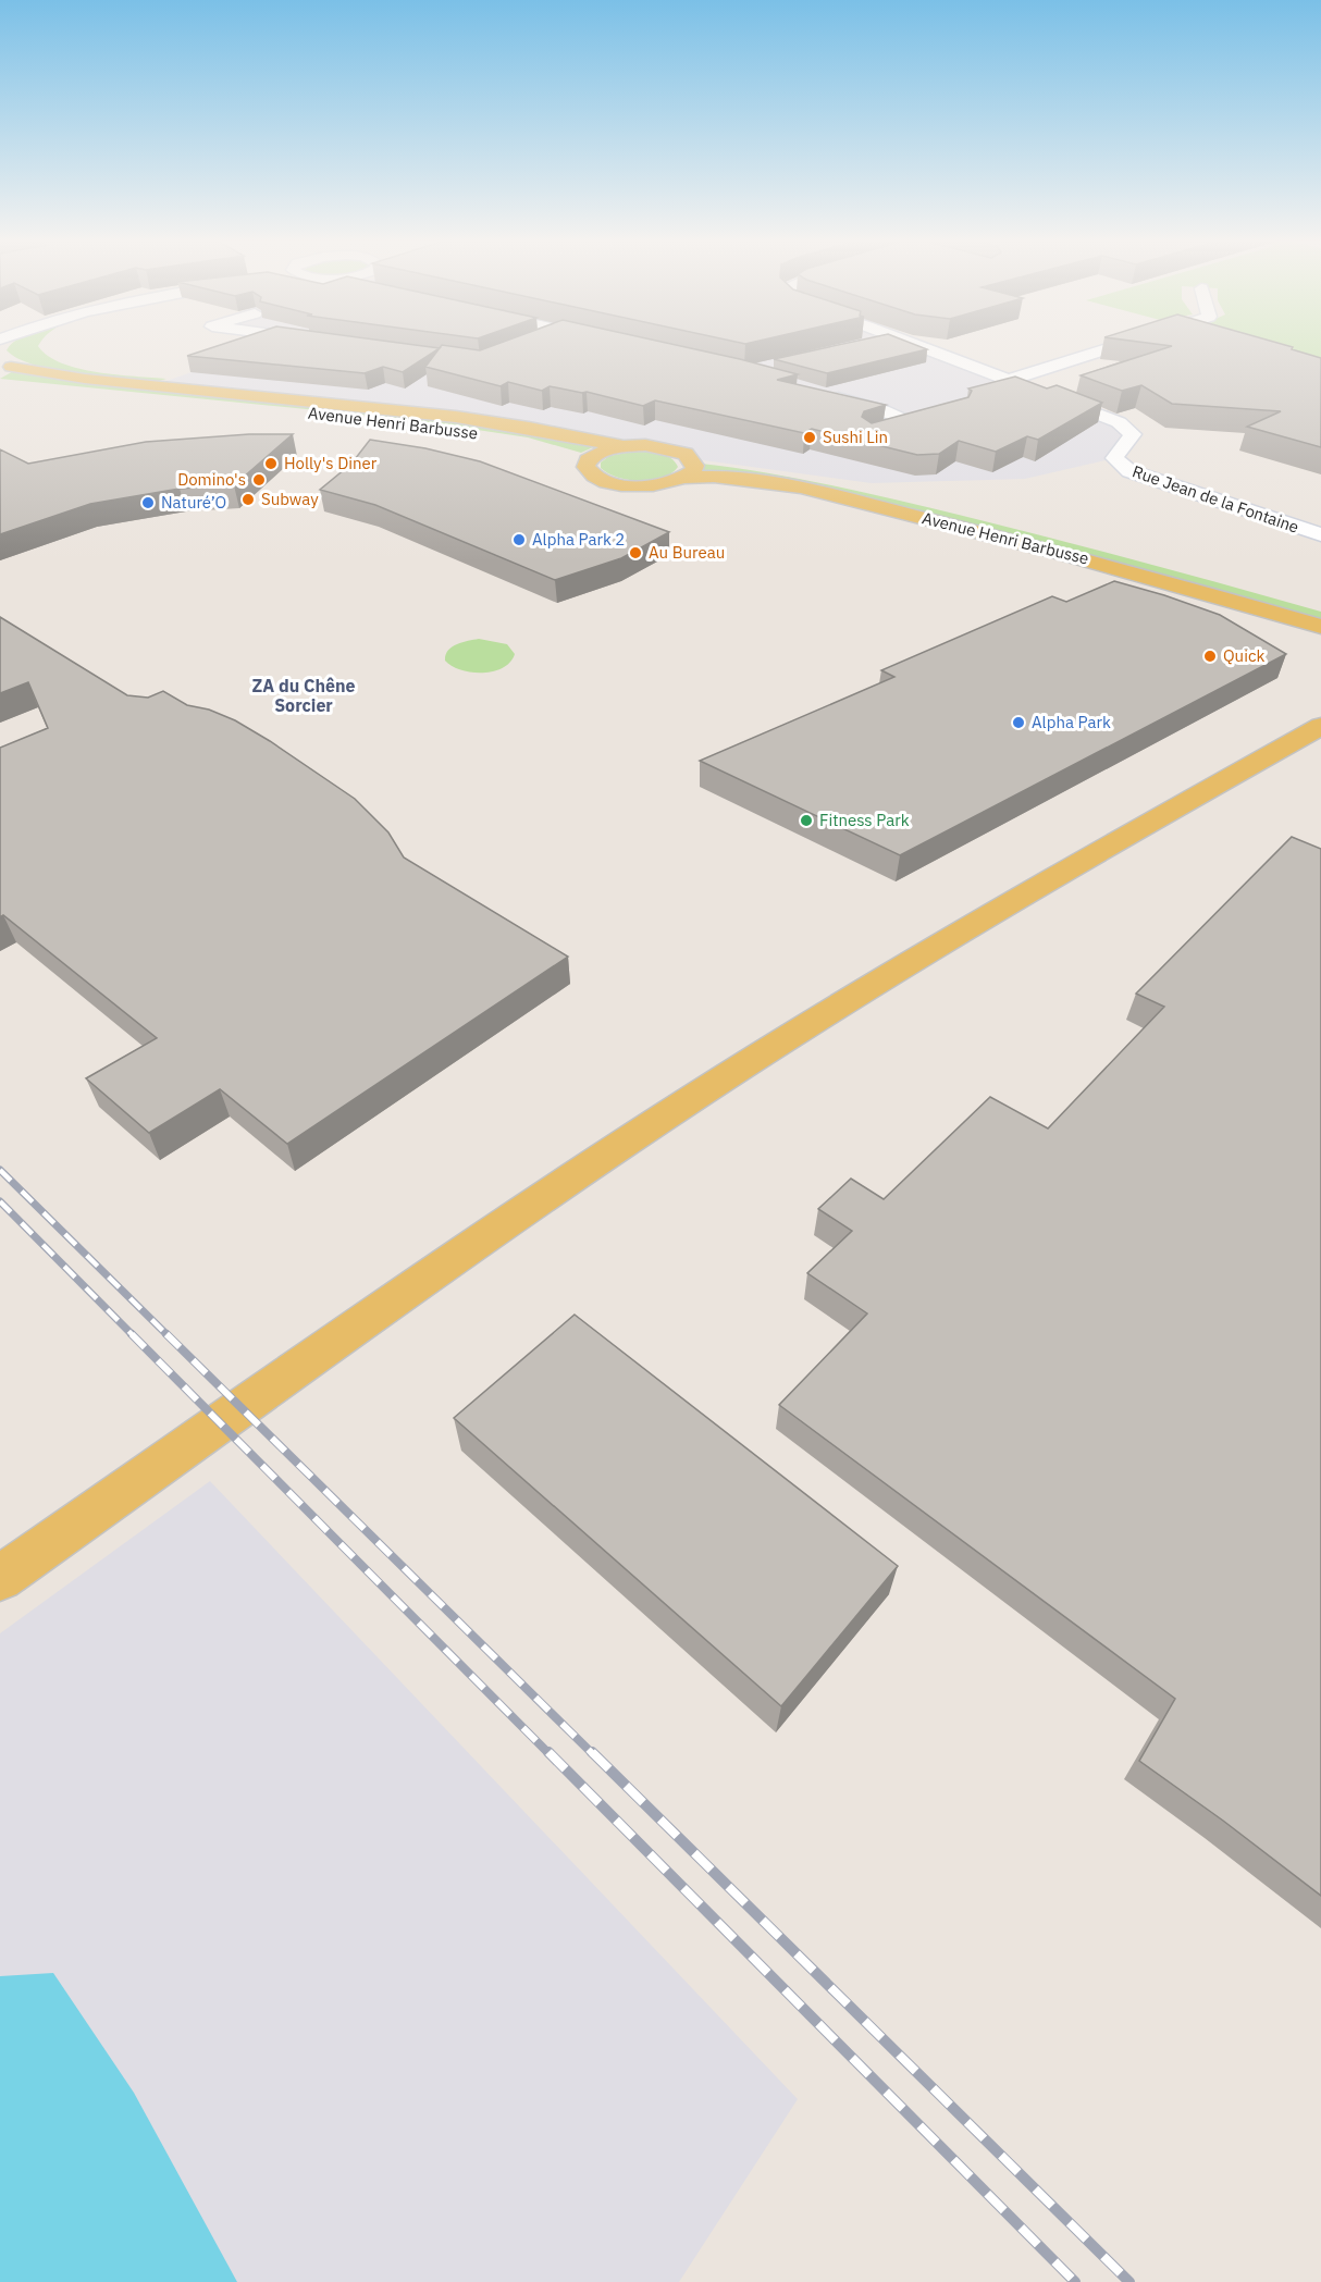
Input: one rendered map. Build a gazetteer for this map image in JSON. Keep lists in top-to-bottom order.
{
  "streets": {
    "main road": ["Avenue Henri Barbusse"],
    "street": ["Rue Jean de la Fontaine"]
  },
  "districts": ["ZA du Chêne Sorcier"],
  "places": [
    "Sushi Lin",
    "Holly's Diner",
    "Domino's",
    "Subway",
    "Naturé’O",
    "Alpha Park 2",
    "Au Bureau",
    "Quick",
    "Alpha Park",
    "Fitness Park"
  ]
}
